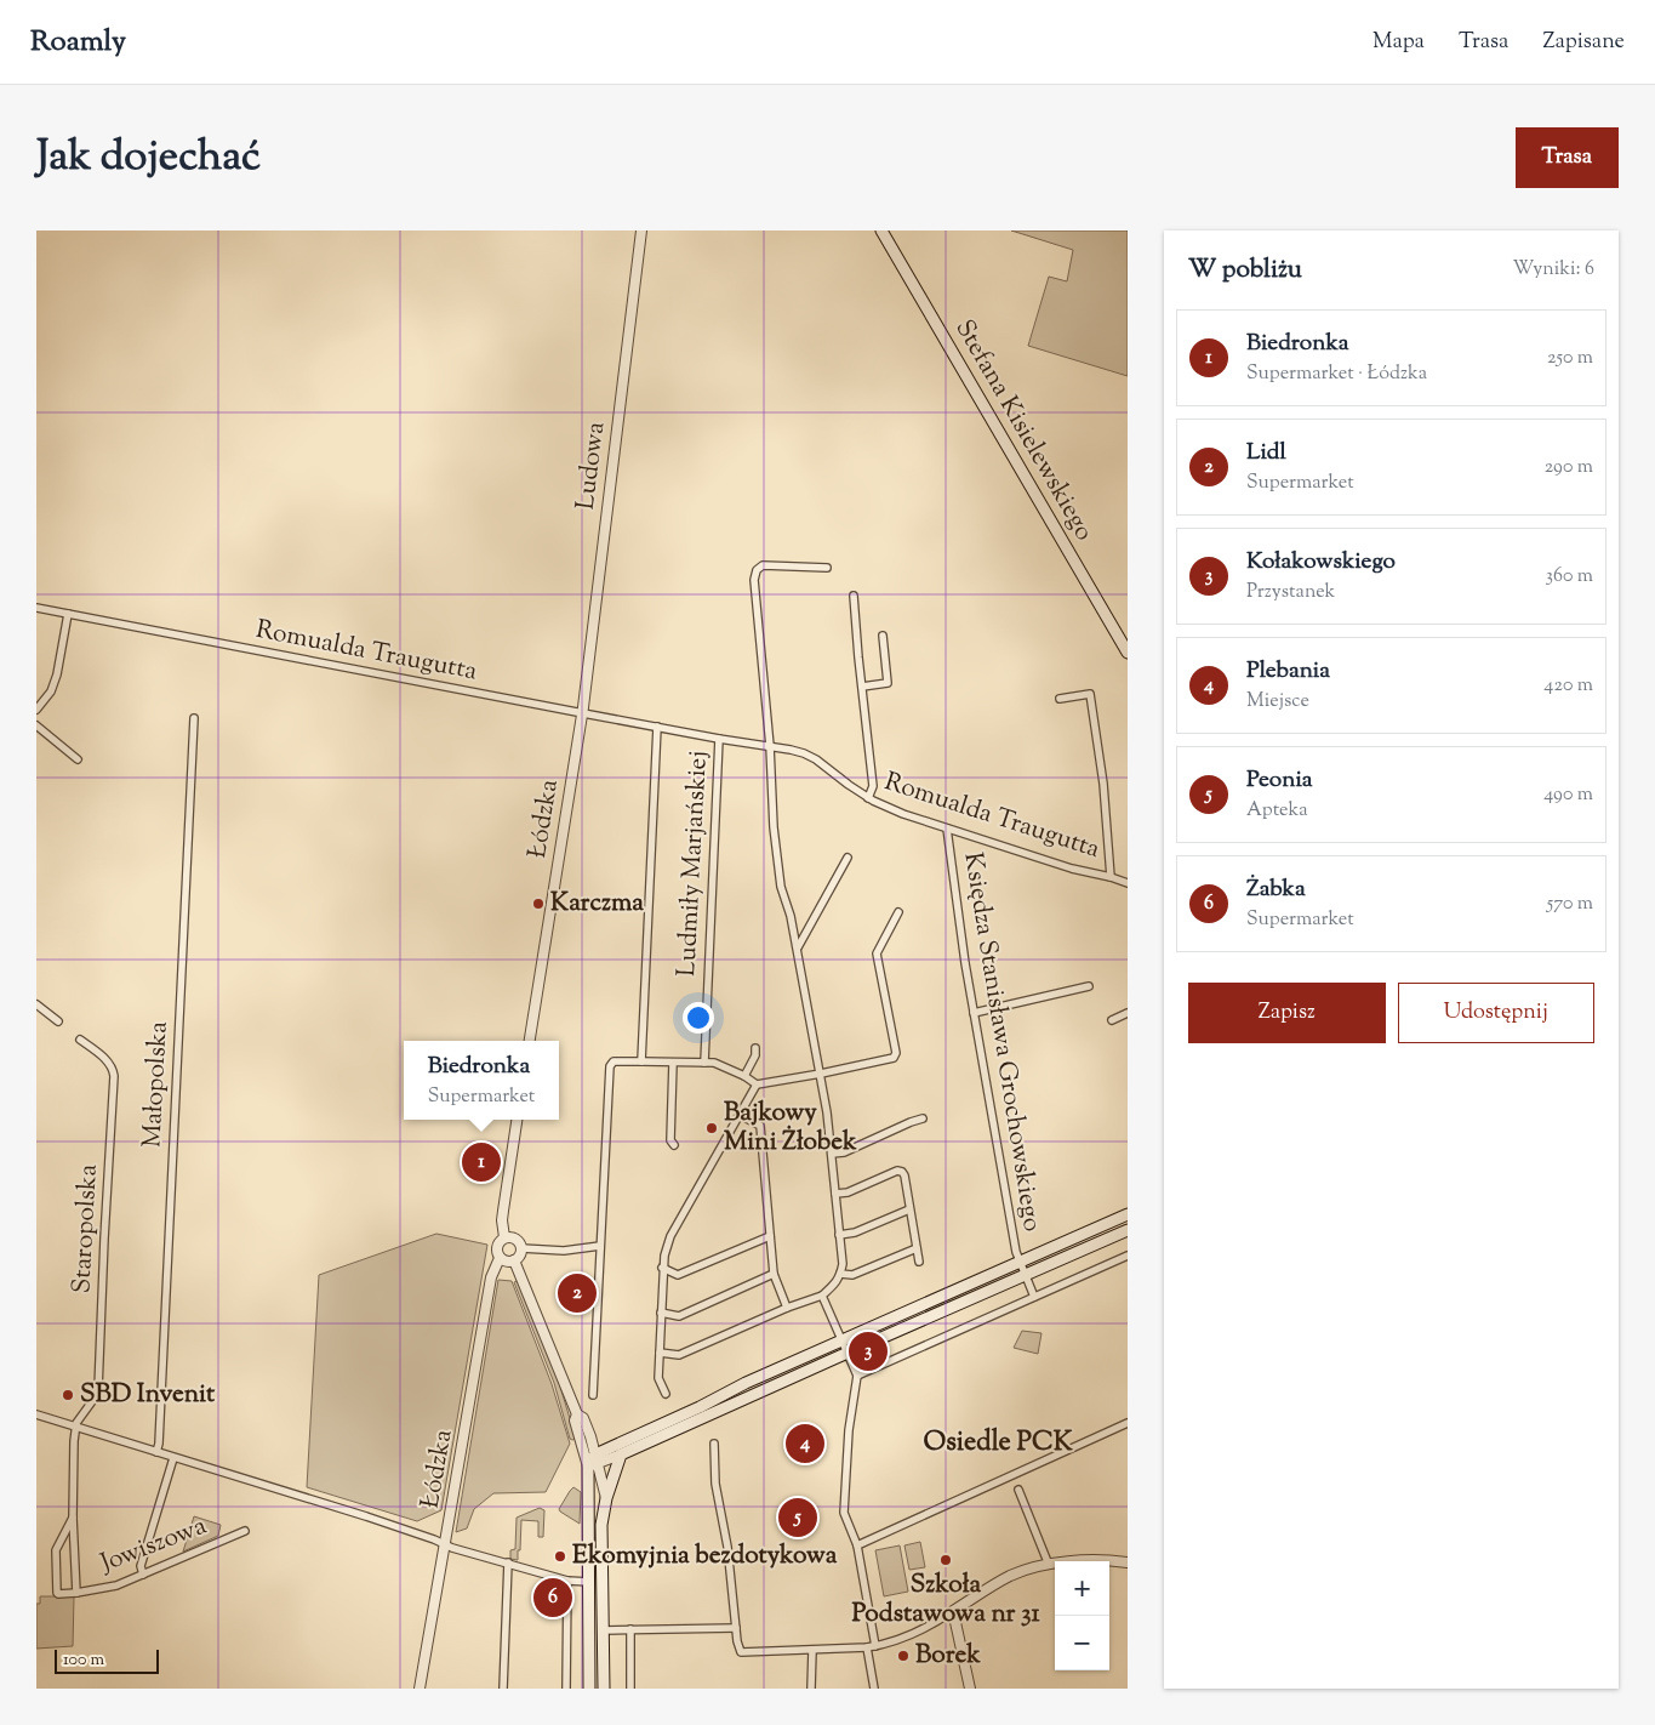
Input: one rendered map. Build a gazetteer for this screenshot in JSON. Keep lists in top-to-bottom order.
{
  "streets": {
    "main road": ["Stefana Kisielewskiego"],
    "street": [
      "Ludowa",
      "Romualda Traugutta",
      "Łódzka",
      "Ludmiły Marjańskiej",
      "Księdza Stanisława Grochowskiego",
      "Małopolska",
      "Staropolska",
      "Jowiszowa"
    ]
  },
  "crossings": [
    ["Ludowa", "Romualda Traugutta"],
    ["Ludowa", "Łódzka"],
    ["Romualda Traugutta", "Łódzka"],
    ["Romualda Traugutta", "Ludmiły Marjańskiej"],
    ["Romualda Traugutta", "Księdza Stanisława Grochowskiego"]
  ],
  "districts": ["Osiedle PCK"],
  "places": [
    "Karczma",
    "Bajkowy Mini Żłobek",
    "SBD Invenit",
    "Ekomyjnia bezdotykowa",
    "Szkoła Podstawowa nr 31",
    "Borek"
  ],
  "scale_bar": "100 m",
  "page": {
    "header": "Roamly",
    "nav": ["Mapa", "Trasa", "Zapisane"],
    "title": "Jak dojechać",
    "buttons": [
      "Trasa",
      ["Zapisz", "Udostępnij"]
    ],
    "heading": ["W pobliżu", "Wyniki: 6"],
    "list": [
      {
        "mark": "1",
        "name": "Biedronka",
        "note": "Supermarket · Łódzka",
        "value": "250 m"
      },
      {
        "mark": "2",
        "name": "Lidl",
        "note": "Supermarket",
        "value": "290 m"
      },
      {
        "mark": "3",
        "name": "Kołakowskiego",
        "note": "Przystanek",
        "value": "360 m"
      },
      {
        "mark": "4",
        "name": "Plebania",
        "note": "Miejsce",
        "value": "420 m"
      },
      {
        "mark": "5",
        "name": "Peonia",
        "note": "Apteka",
        "value": "490 m"
      },
      {
        "mark": "6",
        "name": "Żabka",
        "note": "Supermarket",
        "value": "570 m"
      }
    ],
    "popup": ["Biedronka", "Supermarket"],
    "pins": [
      "1",
      "2",
      "3",
      "4",
      "5",
      "6"
    ],
    "map_buttons": ["+", "−"],
    "scale": "100 m"
  }
}
